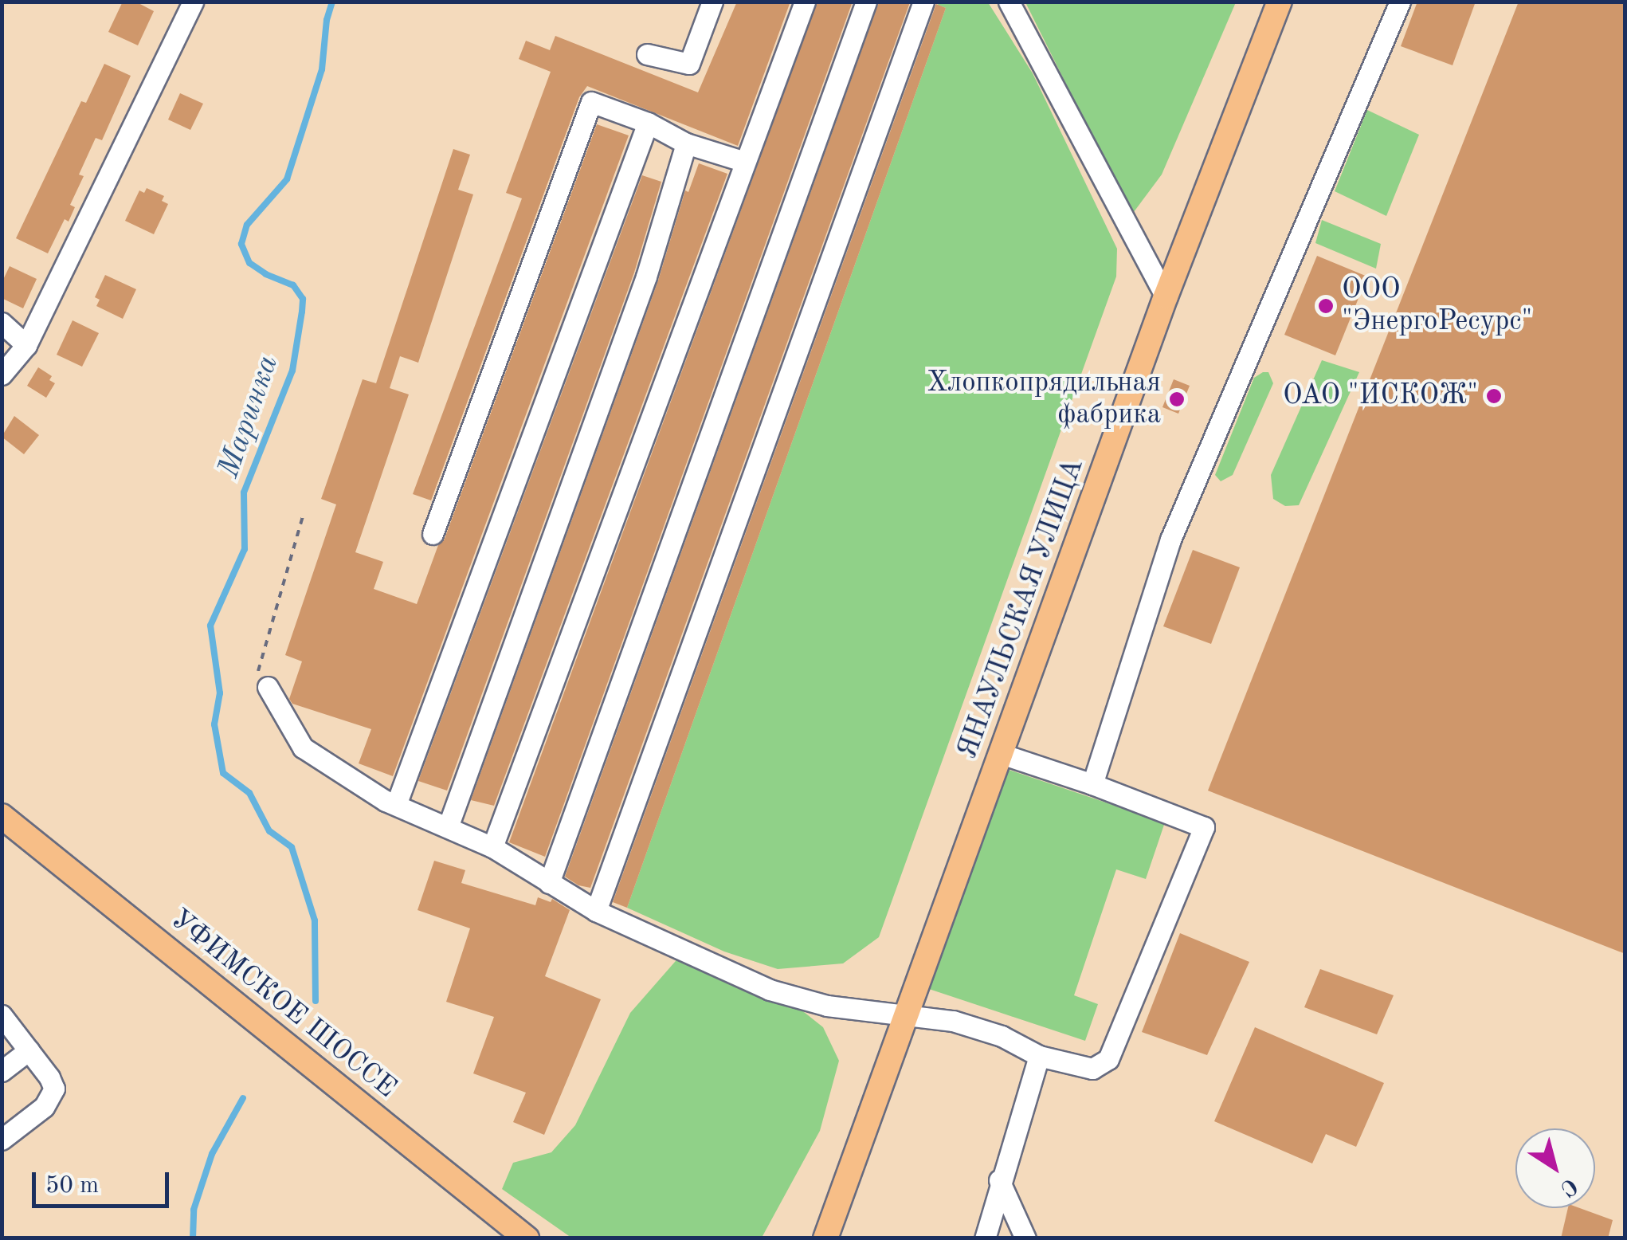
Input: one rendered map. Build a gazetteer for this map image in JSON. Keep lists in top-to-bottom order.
{
  "streets": {
    "main road": ["ЯНАУЛЬСКАЯ УЛИЦА", "УФИМСКОЕ ШОССЕ"]
  },
  "water": ["Маринка"],
  "places": ["ООО \"ЭнергоРесурс\"", "ОАО \"ИСКОЖ\"", "Хлопкопрядильная фабрика"],
  "scale_bar": "50 m",
  "north": "bottom right"
}
